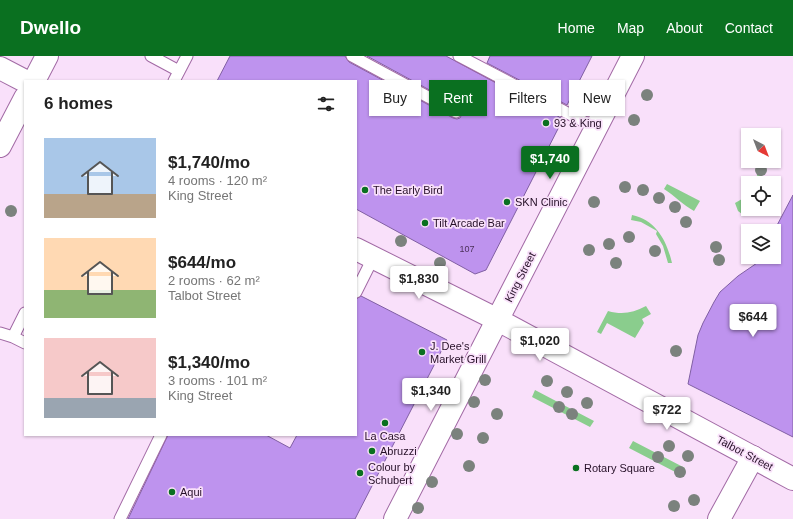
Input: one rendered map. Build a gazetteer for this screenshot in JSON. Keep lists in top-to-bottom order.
{
  "streets": {
    "main road": ["King Street", "Talbot Street"]
  },
  "crossings": [
    ["King Street", "Talbot Street"]
  ],
  "places": [
    "93 & King",
    "The Early Bird",
    "SKN Clinic",
    "Tilt Arcade Bar",
    "J. Dee's Market Grill",
    "La Casa",
    "Abruzzi",
    "Rotary Square",
    "Colour by Schubert",
    "Aqui"
  ],
  "house_numbers": ["107"],
  "north": "bottom right",
  "page": {
    "header": "Dwello",
    "nav": [
      "Home",
      "Map",
      "About",
      "Contact"
    ],
    "chip": [
      "Buy",
      "Rent",
      "Filters",
      "New"
    ],
    "heading": "6 homes",
    "list": [
      {
        "name": "$1,740/mo",
        "note": "4 rooms · 120 m² · King Street"
      },
      {
        "name": "$644/mo",
        "note": "2 rooms · 62 m² · Talbot Street"
      },
      {
        "name": "$1,340/mo",
        "note": "3 rooms · 101 m² · King Street"
      }
    ],
    "price": [
      "$1,740",
      "$1,830",
      "$644",
      "$1,020",
      "$1,340",
      "$722"
    ]
  }
}
